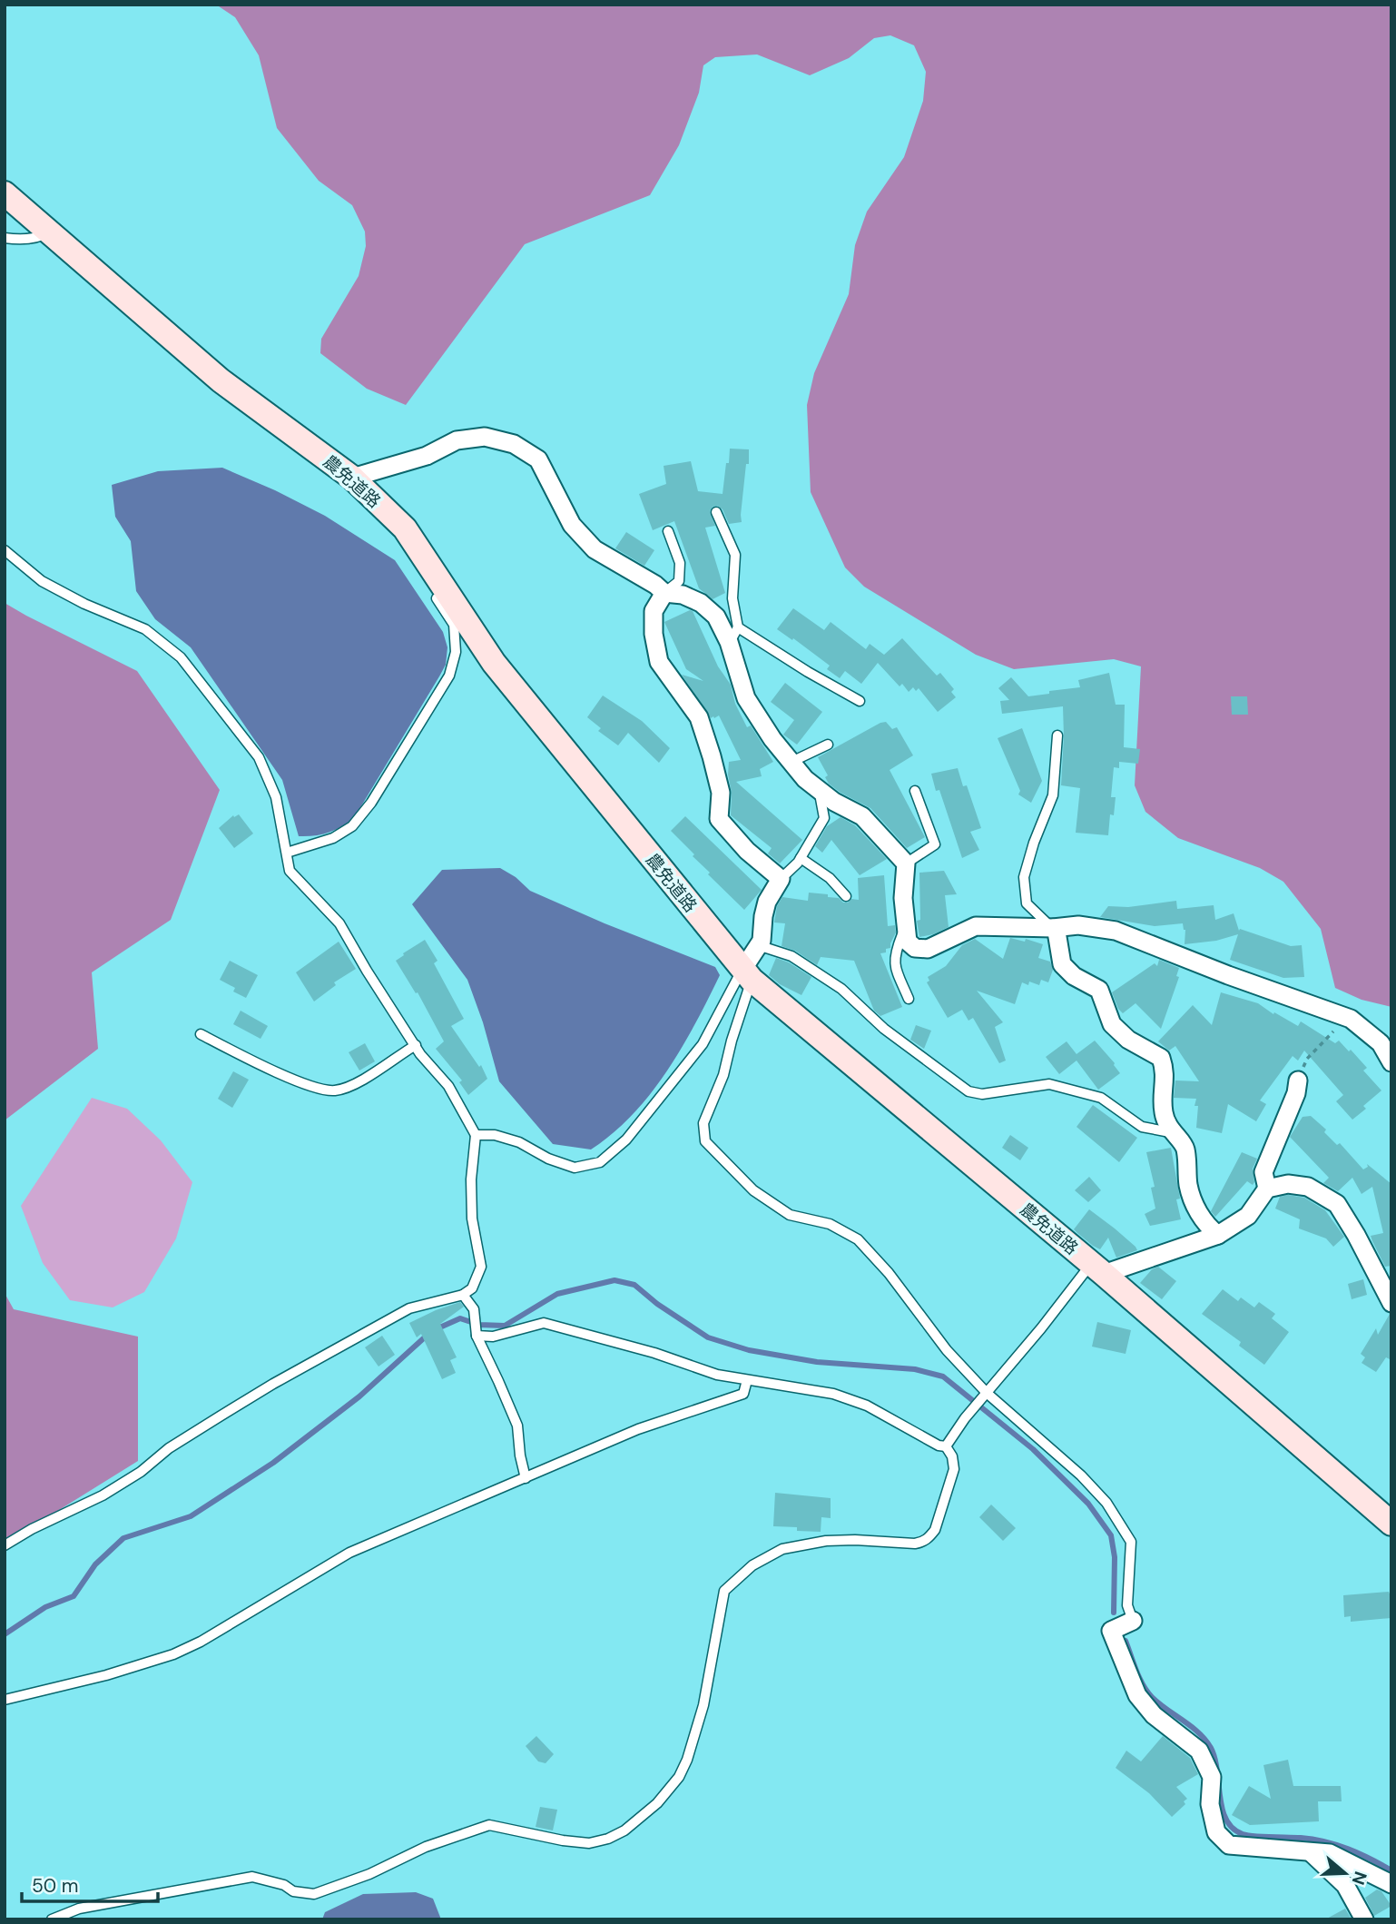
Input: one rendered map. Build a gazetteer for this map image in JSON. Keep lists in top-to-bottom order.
{
  "streets": {
    "street": ["農免道路"]
  },
  "scale_bar": "50 m",
  "north": "right"
}
